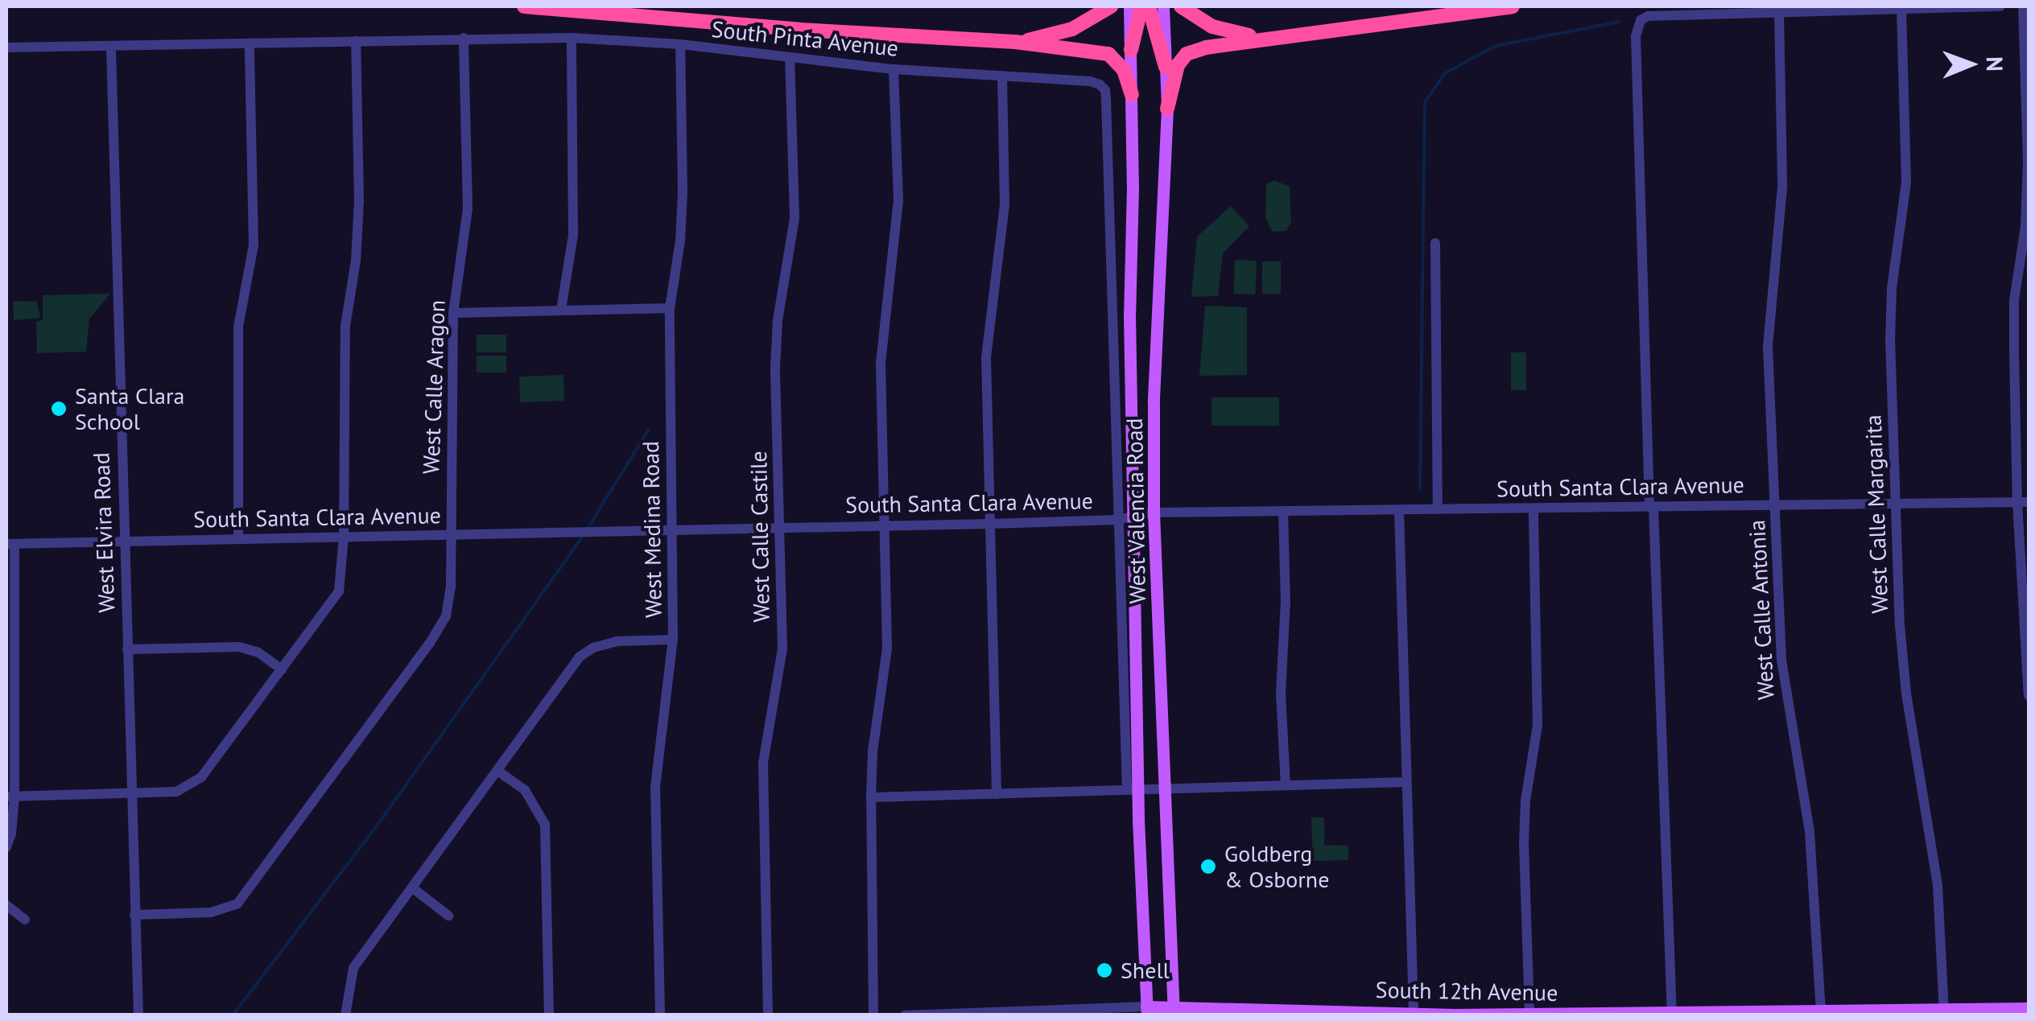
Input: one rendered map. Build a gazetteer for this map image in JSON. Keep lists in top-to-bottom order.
{
  "streets": {
    "main road": ["West Valencia Road", "South 12th Avenue"],
    "street": [
      "South Pinta Avenue",
      "West Calle Aragon",
      "South Santa Clara Avenue",
      "West Calle Margarita",
      "West Medina Road",
      "West Elvira Road",
      "West Calle Castile",
      "West Calle Antonia"
    ]
  },
  "crossings": [
    ["South Pinta Avenue", "West Calle Aragon"],
    ["South Pinta Avenue", "West Valencia Road"],
    ["South Pinta Avenue", "West Medina Road"],
    ["South Pinta Avenue", "West Elvira Road"],
    ["South Pinta Avenue", "West Calle Castile"],
    ["West Calle Aragon", "South Santa Clara Avenue"],
    ["West Calle Aragon", "West Elvira Road"],
    ["South Santa Clara Avenue", "West Valencia Road"],
    ["South Santa Clara Avenue", "West Calle Margarita"],
    ["South Santa Clara Avenue", "West Medina Road"],
    ["South Santa Clara Avenue", "West Elvira Road"],
    ["South Santa Clara Avenue", "West Calle Castile"],
    ["South Santa Clara Avenue", "West Calle Antonia"],
    ["West Valencia Road", "South 12th Avenue"],
    ["West Calle Margarita", "South 12th Avenue"],
    ["West Calle Antonia", "South 12th Avenue"]
  ],
  "places": ["Santa Clara School", "Goldberg & Osborne", "Shell"],
  "north": "right"
}
